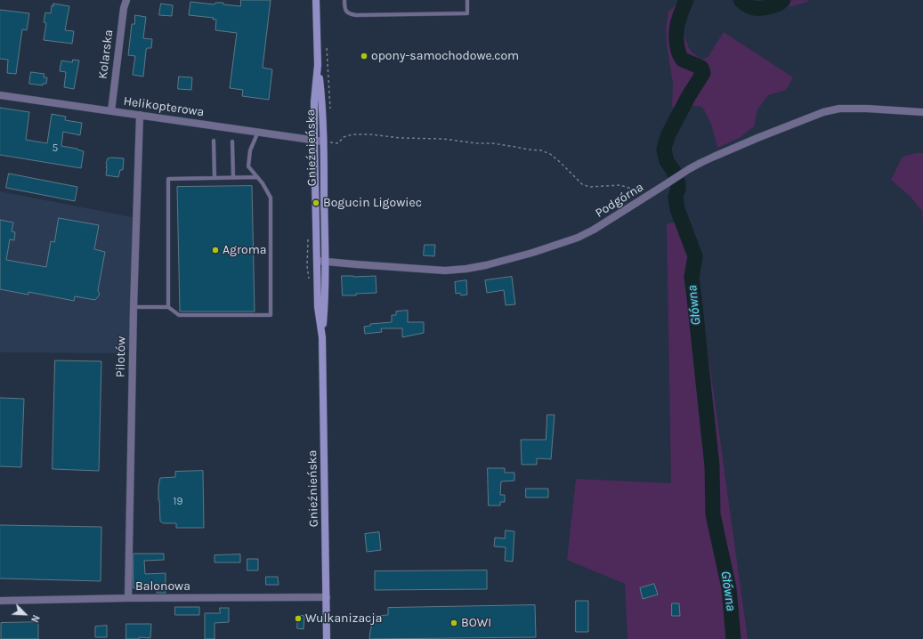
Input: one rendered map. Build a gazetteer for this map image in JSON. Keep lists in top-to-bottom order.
{
  "streets": {
    "main road": ["Gnieźnieńska"],
    "street": [
      "Kolarska",
      "Helikopterowa",
      "Podgórna",
      "Pilotów",
      "Balonowa"
    ]
  },
  "crossings": [
    ["Kolarska", "Helikopterowa"],
    ["Helikopterowa", "Gnieźnieńska"],
    ["Helikopterowa", "Pilotów"],
    ["Gnieźnieńska", "Podgórna"],
    ["Gnieźnieńska", "Balonowa"],
    ["Pilotów", "Balonowa"]
  ],
  "water": ["Główna"],
  "places": [
    "opony-samochodowe.com",
    "Bogucin Ligowiec",
    "Agroma",
    "Wulkanizacja",
    "BOWI"
  ],
  "house_numbers": ["5", "19"],
  "north": "bottom right"
}
